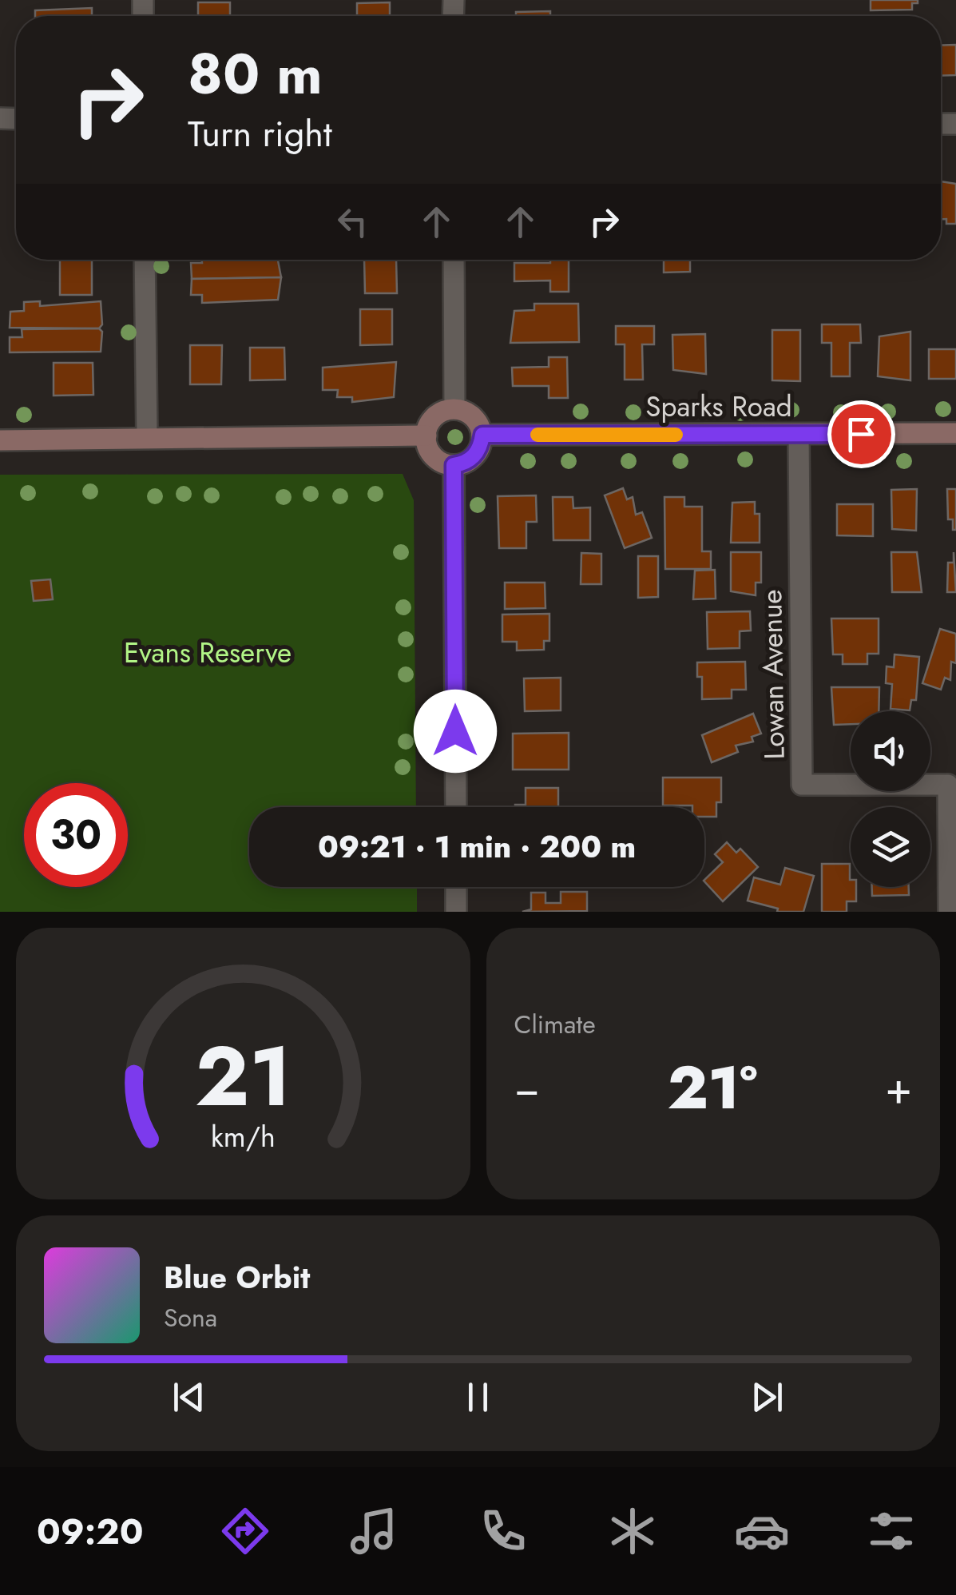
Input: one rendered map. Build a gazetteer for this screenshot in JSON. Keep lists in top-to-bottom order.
{
  "streets": {
    "street": ["Sparks Road", "Lowan Avenue"]
  },
  "crossings": [
    ["Sparks Road", "Lowan Avenue"]
  ],
  "parks": ["Evans Reserve"],
  "page": {
    "turn": ["80 m", "Turn right"],
    "limit": "30",
    "trip": "09:21 · 1 min · 200 m",
    "tile": "Climate",
    "heat": ["−", "21°", "+"],
    "song": ["Blue Orbit", "Sona"],
    "tabs": "09:20",
    "gauge": ["21", "km/h"]
  }
}
